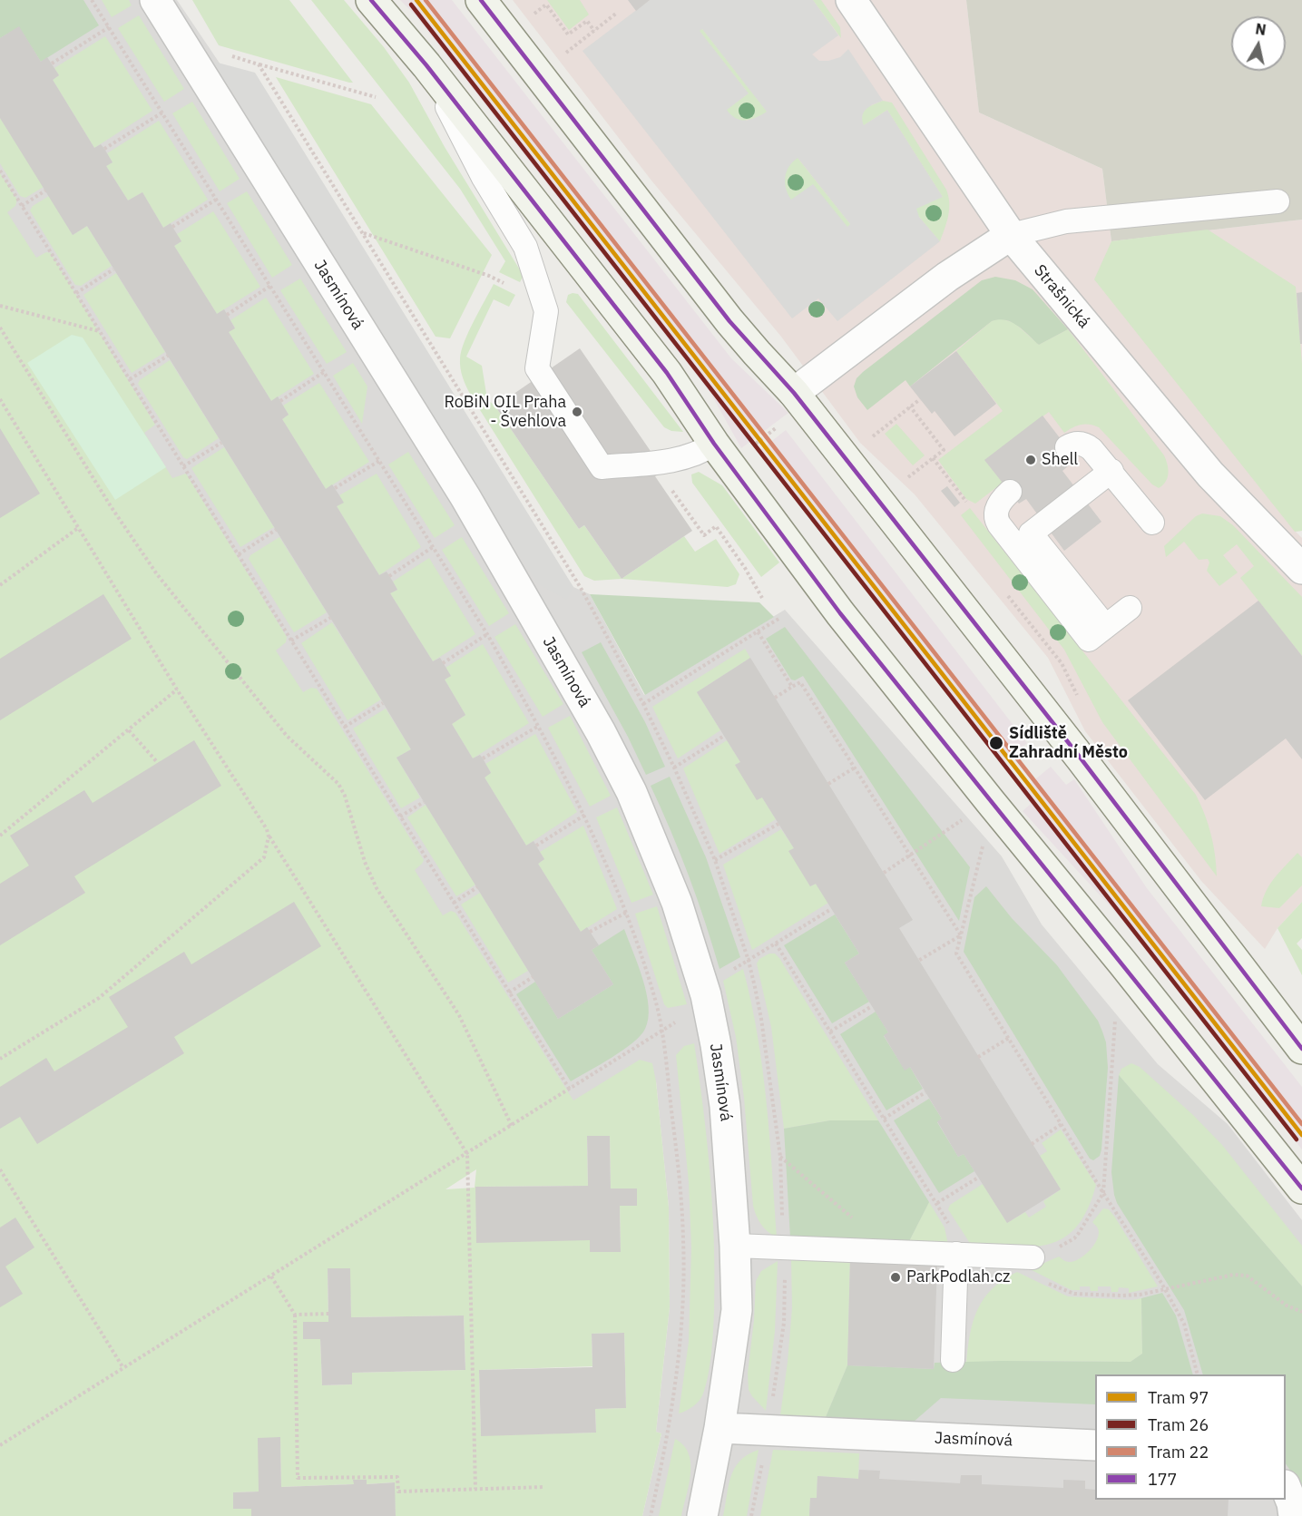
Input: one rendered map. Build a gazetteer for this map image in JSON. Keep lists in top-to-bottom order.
{
  "streets": {
    "street": ["Jasmínová", "Strašnická"]
  },
  "places": [
    "RoBiN OIL Praha - Švehlova",
    "Shell",
    "Sídliště Zahradní Město",
    "ParkPodlah.cz"
  ],
  "lines": [
    "tram line 97",
    "tram line 22",
    "transit line 177",
    "tram line 26"
  ],
  "legend": [
    "Tram 97",
    "Tram 26",
    "Tram 22",
    "177"
  ],
  "north": "top"
}
